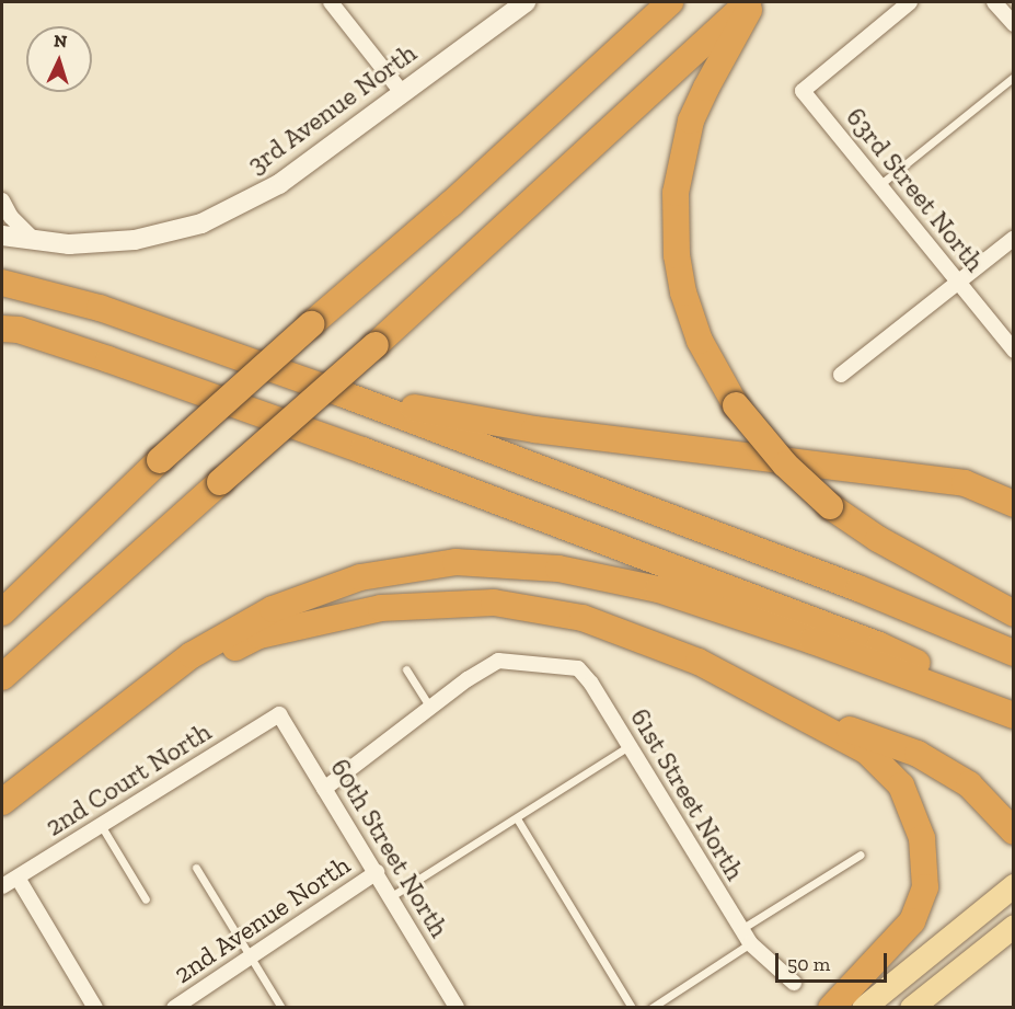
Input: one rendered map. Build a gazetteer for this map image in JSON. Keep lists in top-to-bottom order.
{
  "streets": {
    "street": [
      "3rd Avenue North",
      "63rd Street North",
      "2nd Court North",
      "61st Street North",
      "60th Street North",
      "2nd Avenue North"
    ]
  },
  "crossings": [
    ["2nd Court North", "60th Street North"],
    ["60th Street North", "2nd Avenue North"]
  ],
  "scale_bar": "50 m",
  "north": "top"
}
